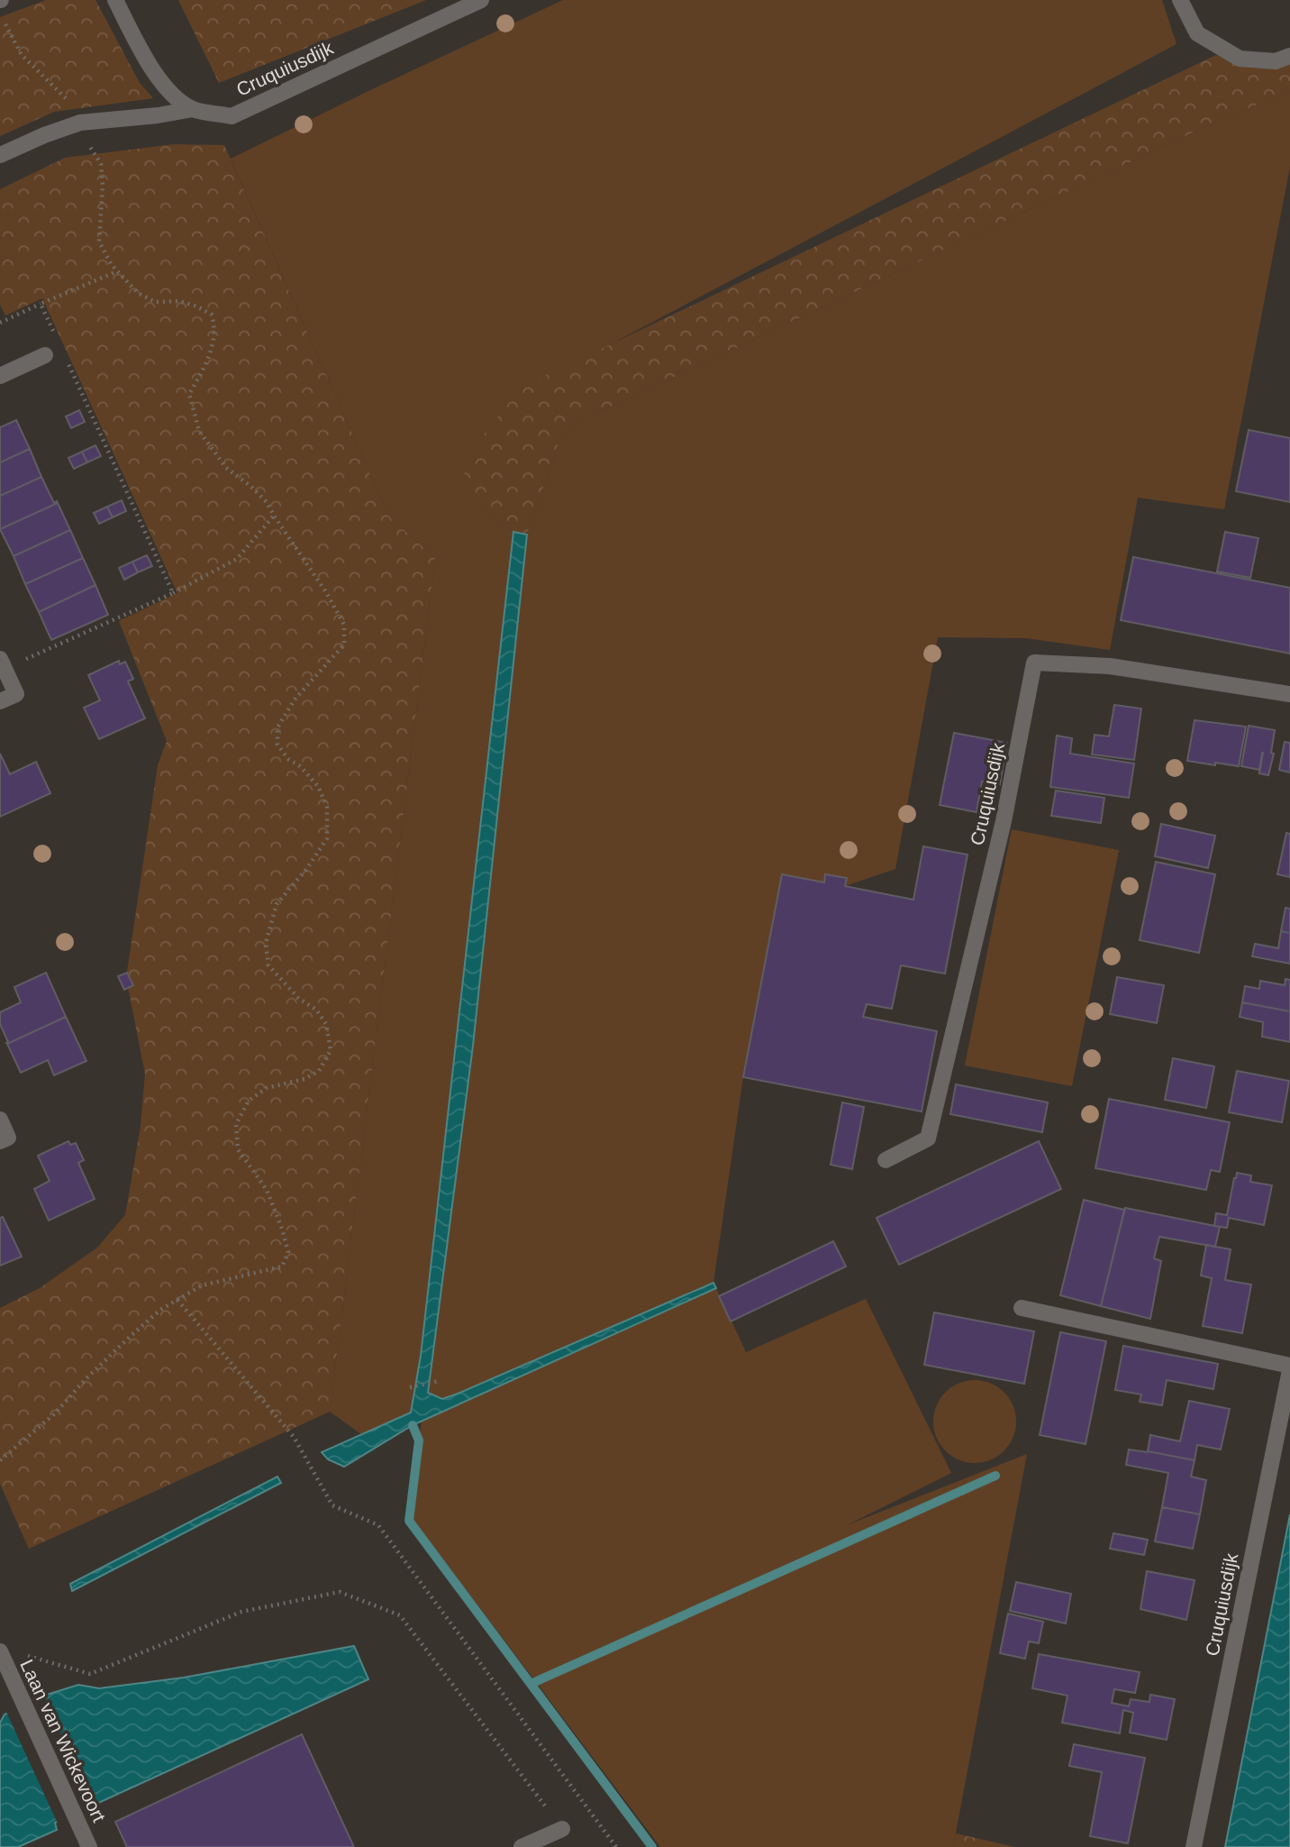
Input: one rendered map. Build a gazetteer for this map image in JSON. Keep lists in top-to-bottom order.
{
  "streets": {
    "street": ["Cruquiusdijk", "Laan van Wickevoort"]
  }
}
